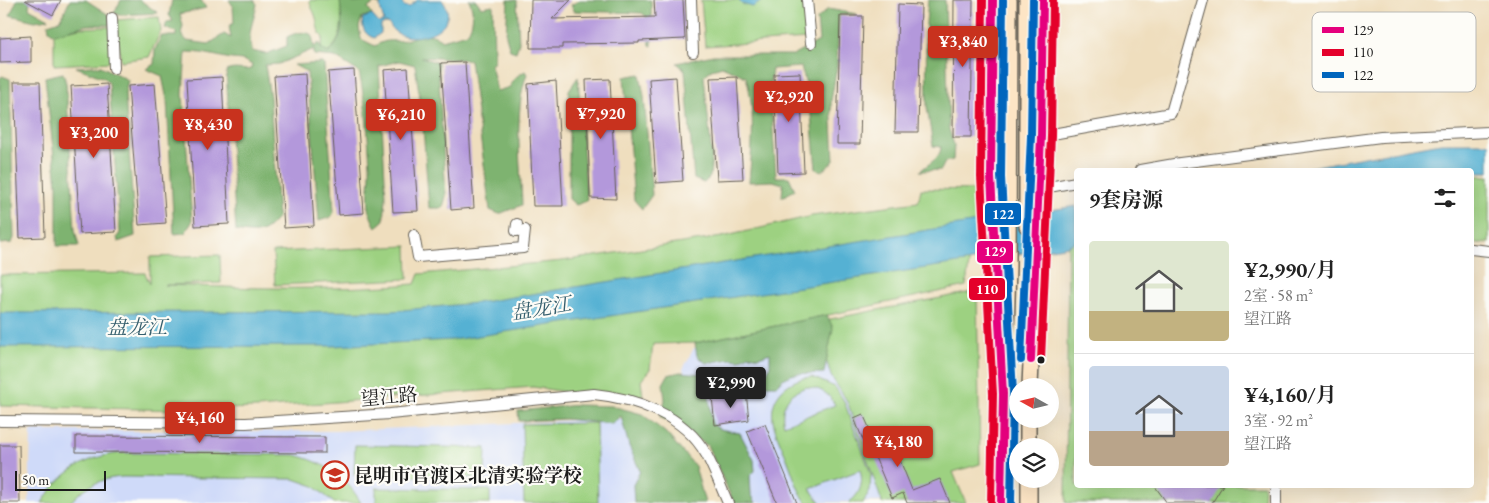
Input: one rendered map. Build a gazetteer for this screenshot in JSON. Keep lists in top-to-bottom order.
{
  "streets": {
    "street": ["望江路"]
  },
  "water": ["盘龙江"],
  "places": {
    "school or university": ["昆明市官渡区北清实验学校"]
  },
  "lines": ["transit line 129", "transit line 110", "transit line 122"],
  "legend": ["129", "110", "122"],
  "scale_bar": "50 m",
  "north": "left",
  "page": {
    "price": [
      "¥3,840",
      "¥2,920",
      "¥7,920",
      "¥6,210",
      "¥8,430",
      "¥3,200",
      "¥2,990",
      "¥4,160",
      "¥4,180"
    ],
    "heading": "9套房源",
    "list": [
      {
        "name": "¥2,990/月",
        "note": "2室 · 58 m² · 望江路"
      },
      {
        "name": "¥4,160/月",
        "note": "3室 · 92 m² · 望江路"
      }
    ],
    "scale": "50 m"
  }
}
